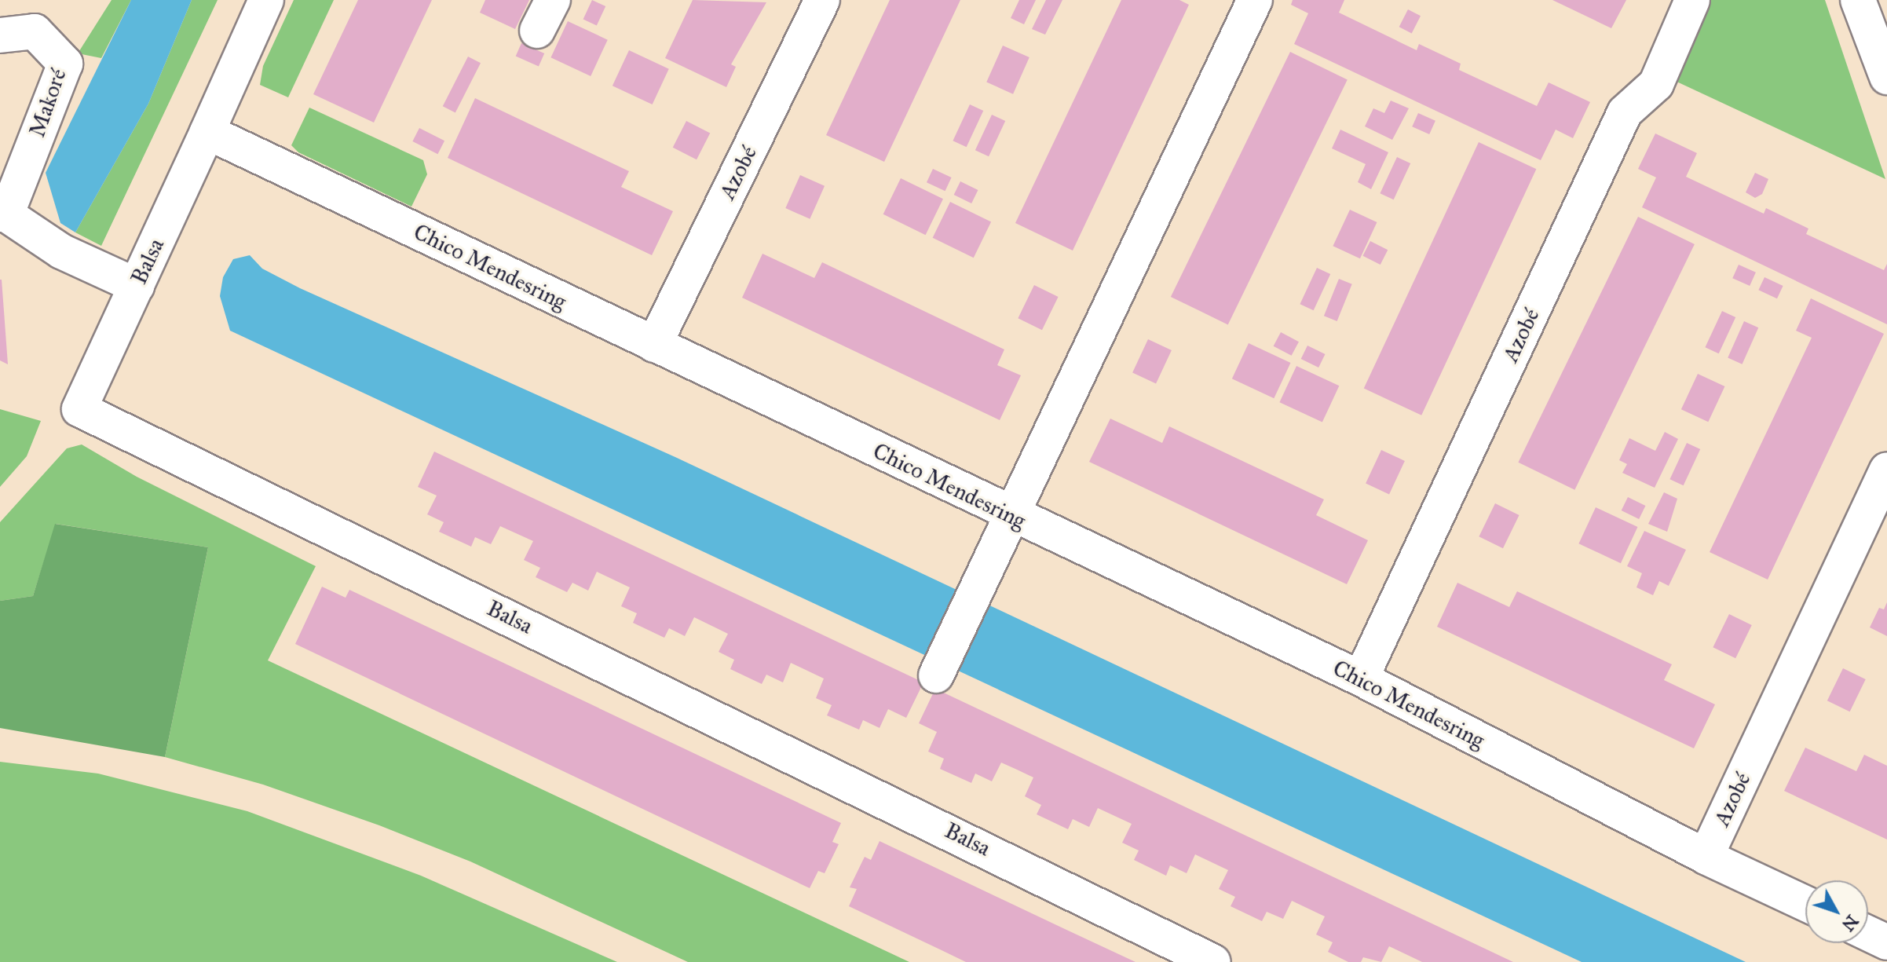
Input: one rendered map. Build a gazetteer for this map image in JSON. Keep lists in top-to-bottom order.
{
  "streets": {
    "street": [
      "Makoré",
      "Azobé",
      "Balsa",
      "Chico Mendesring"
    ]
  },
  "crossings": [
    ["Makoré", "Balsa"],
    ["Azobé", "Chico Mendesring"],
    ["Balsa", "Chico Mendesring"]
  ],
  "north": "bottom right"
}
